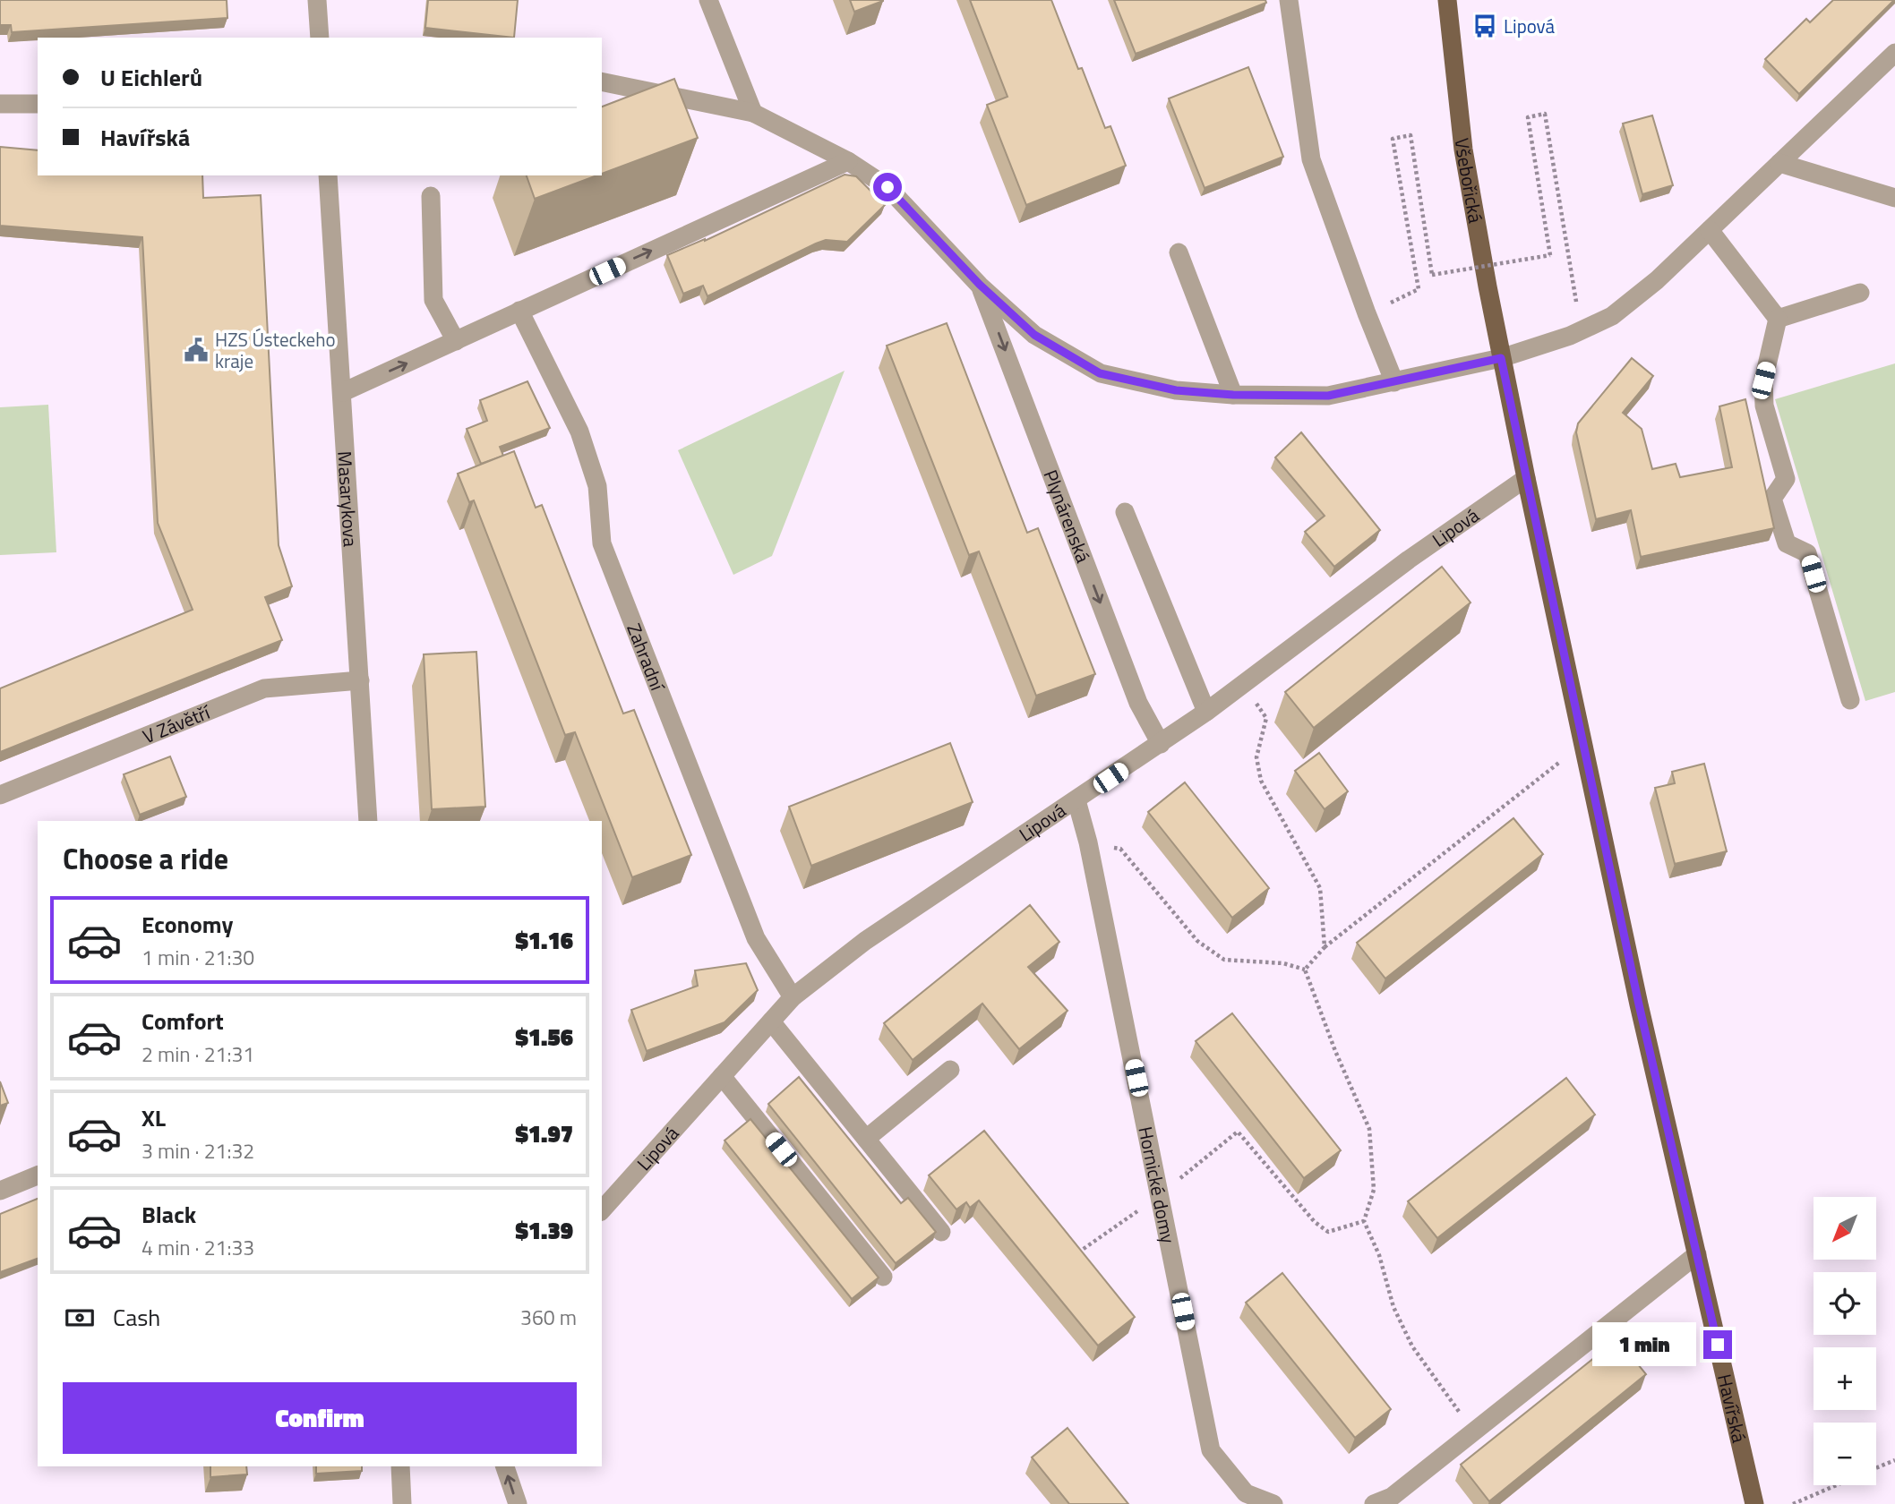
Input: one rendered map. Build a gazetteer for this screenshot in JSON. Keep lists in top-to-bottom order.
{
  "streets": {
    "main road": ["Všebořická", "Havířská"],
    "street": [
      "Masarykova",
      "Plynárenská",
      "Lipová",
      "Zahradní",
      "V Závětří",
      "Hornické domy"
    ]
  },
  "crossings": [
    ["Všebořická", "Plynárenská"],
    ["Všebořická", "Havířská"],
    ["Masarykova", "V Závětří"],
    ["Plynárenská", "Lipová"],
    ["Plynárenská", "Havířská"],
    ["Lipová", "Zahradní"],
    ["Lipová", "Hornické domy"],
    ["Lipová", "Havířská"]
  ],
  "places": {
    "bus stop": ["Lipová"],
    "public building": ["HZS Ústeckeho kraje"]
  },
  "north": "bottom left",
  "page": {
    "banner": ["U Eichlerů", "Havířská"],
    "heading": "Choose a ride",
    "list": [
      {
        "name": "Economy",
        "note": "1 min · 21:30",
        "value": "$1.16"
      },
      {
        "name": "Comfort",
        "note": "2 min · 21:31",
        "value": "$1.56"
      },
      {
        "name": "XL",
        "note": "3 min · 21:32",
        "value": "$1.97"
      },
      {
        "name": "Black",
        "note": "4 min · 21:33",
        "value": "$1.39"
      }
    ],
    "map_buttons": ["+", "−"],
    "pay": ["Cash", "360 m"],
    "bubble": "1 min",
    "buttons": "Confirm"
  }
}
